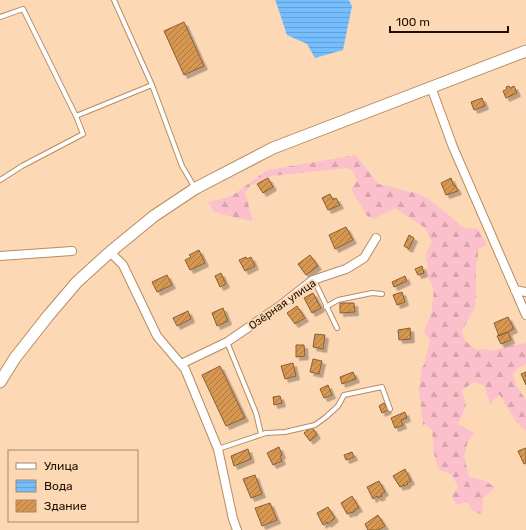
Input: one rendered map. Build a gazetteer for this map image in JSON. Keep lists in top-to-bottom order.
{
  "streets": {
    "street": ["Озёрная улица"]
  },
  "legend": ["Улица", "Вода", "Здание"],
  "scale_bar": "100 m"
}
